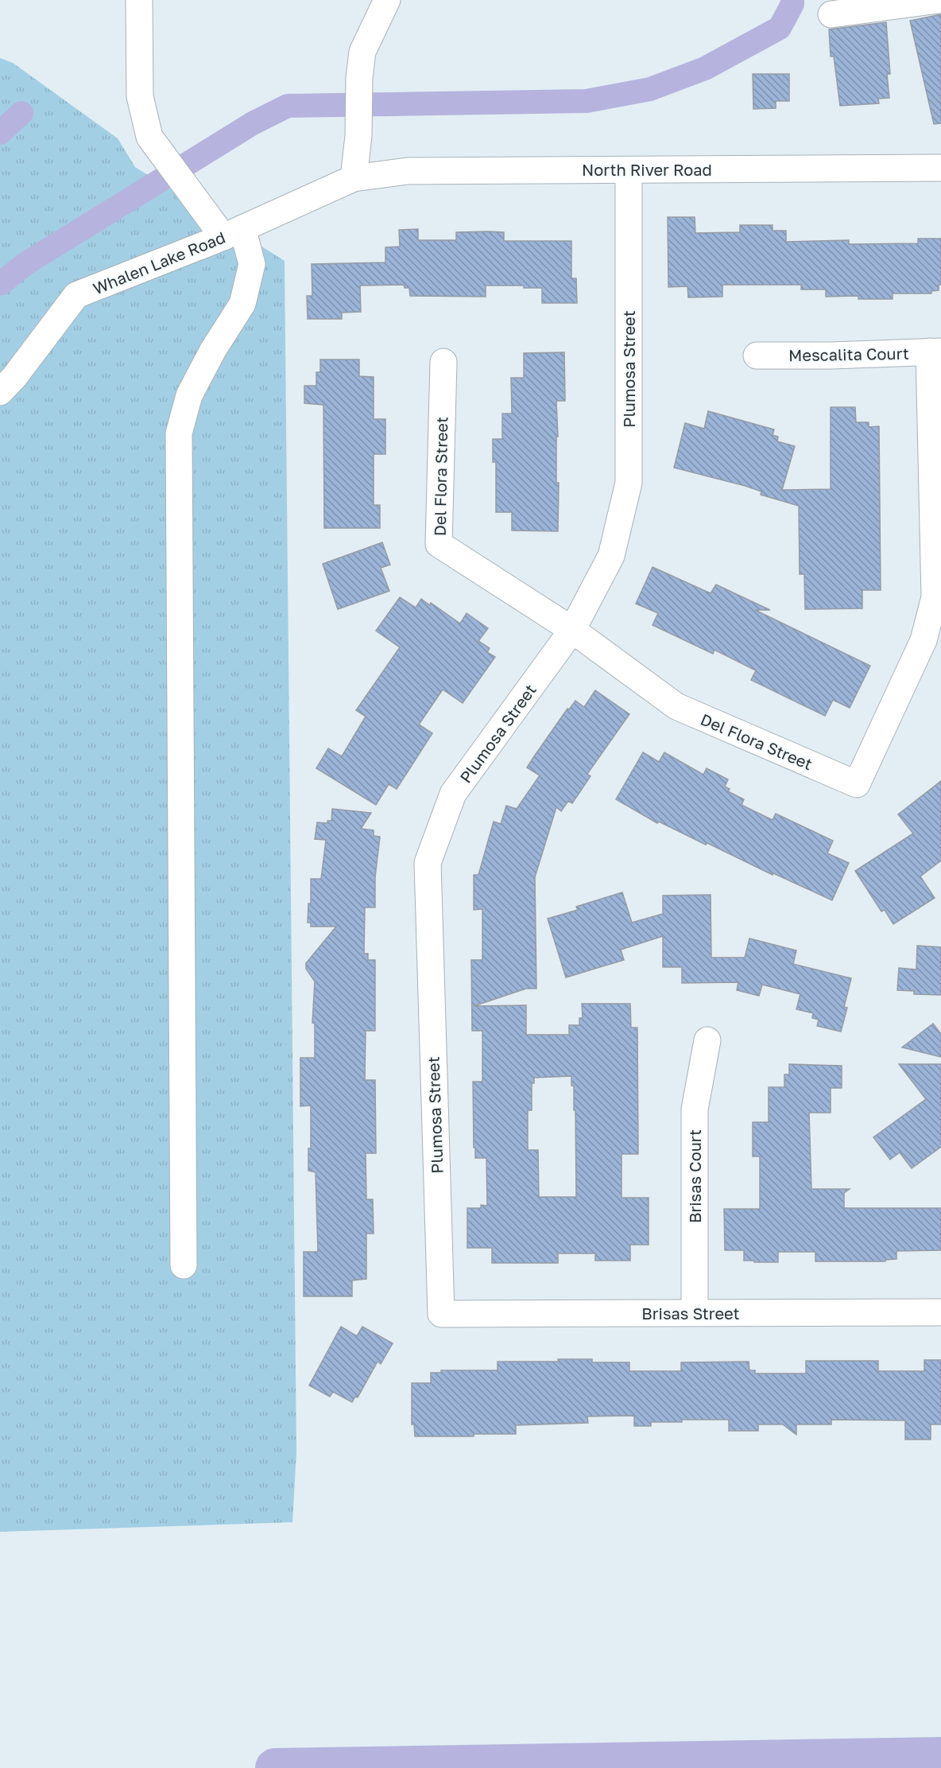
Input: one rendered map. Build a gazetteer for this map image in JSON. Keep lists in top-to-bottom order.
{
  "streets": {
    "street": [
      "North River Road",
      "Whalen Lake Road",
      "Mescalita Court",
      "Plumosa Street",
      "Del Flora Street",
      "Brisas Court",
      "Brisas Street"
    ]
  },
  "crossings": [
    ["North River Road", "Whalen Lake Road"],
    ["North River Road", "Plumosa Street"],
    ["Mescalita Court", "Del Flora Street"],
    ["Plumosa Street", "Del Flora Street"],
    ["Plumosa Street", "Brisas Street"],
    ["Brisas Court", "Brisas Street"]
  ]
}
